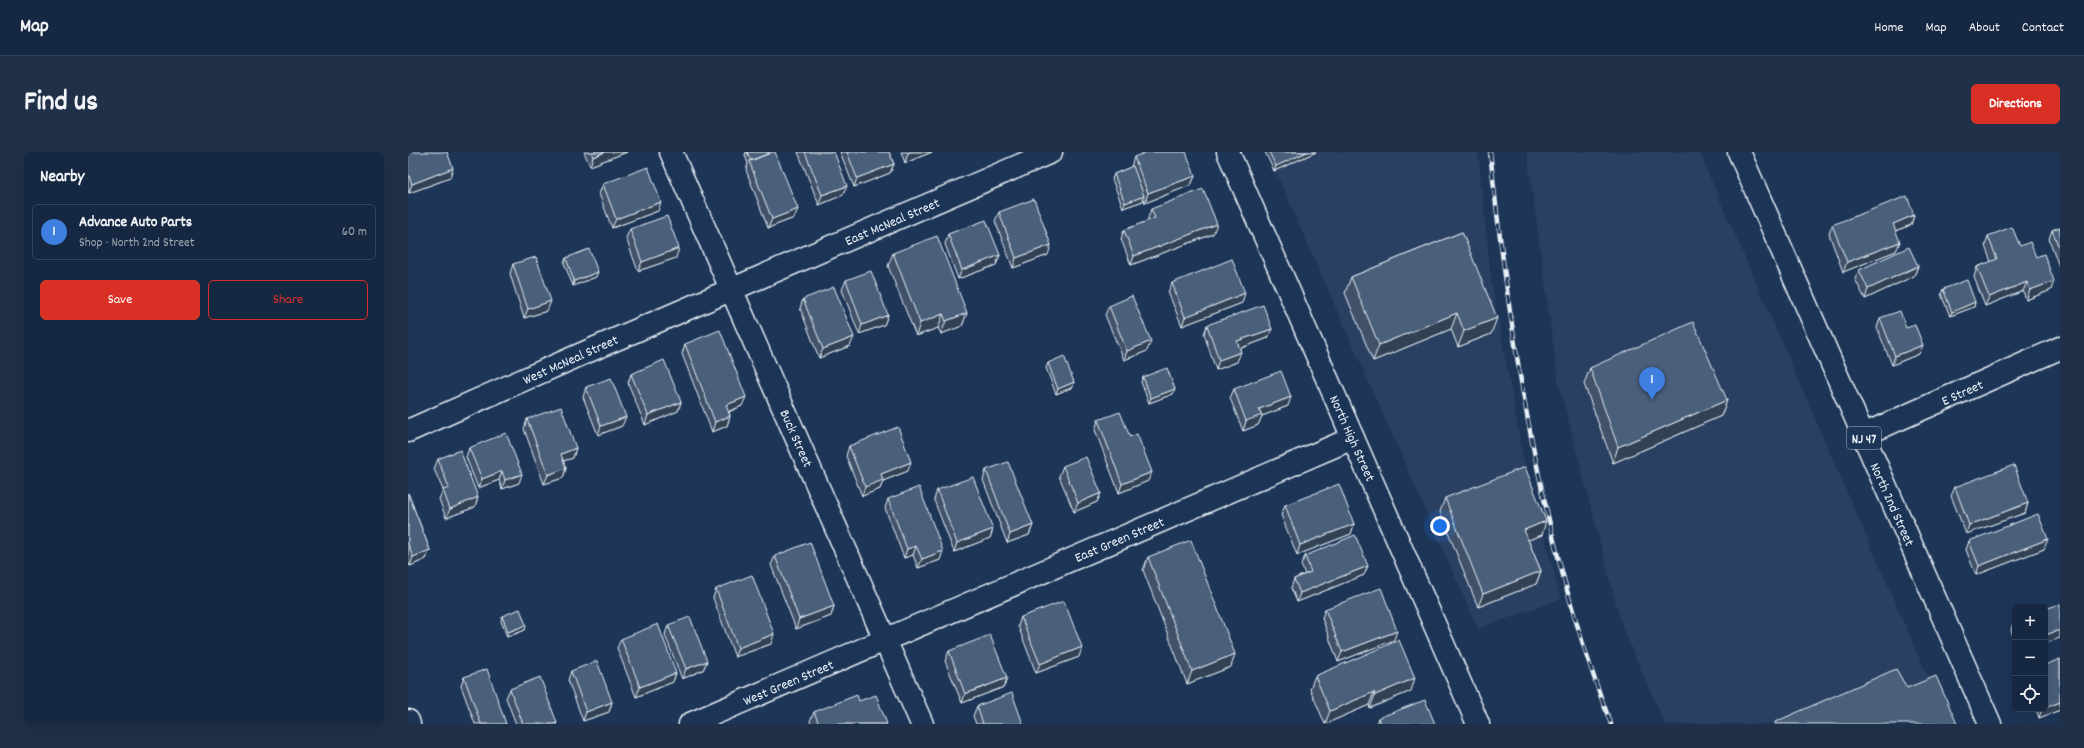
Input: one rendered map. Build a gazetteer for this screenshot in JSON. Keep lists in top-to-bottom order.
{
  "streets": {
    "street": [
      "East McNeal Street",
      "West McNeal Street",
      "E Street",
      "Buck Street",
      "North High Street",
      "NJ 47",
      "North 2nd Street",
      "East Green Street",
      "West Green Street"
    ]
  },
  "crossings": [
    ["East McNeal Street", "West McNeal Street"],
    ["East McNeal Street", "Buck Street"],
    ["West McNeal Street", "Buck Street"],
    ["E Street", "North 2nd Street"],
    ["Buck Street", "East Green Street"],
    ["Buck Street", "West Green Street"],
    ["North High Street", "East Green Street"],
    ["East Green Street", "West Green Street"]
  ],
  "page": {
    "header": "Map",
    "nav": [
      "Home",
      "Map",
      "About",
      "Contact"
    ],
    "title": "Find us",
    "buttons": [
      "Directions",
      ["Save", "Share"]
    ],
    "heading": "Nearby",
    "list": [
      {
        "mark": "1",
        "name": "Advance Auto Parts",
        "note": "Shop · North 2nd Street",
        "value": "60 m"
      }
    ],
    "pins": "1",
    "map_buttons": ["+", "−"]
  }
}
